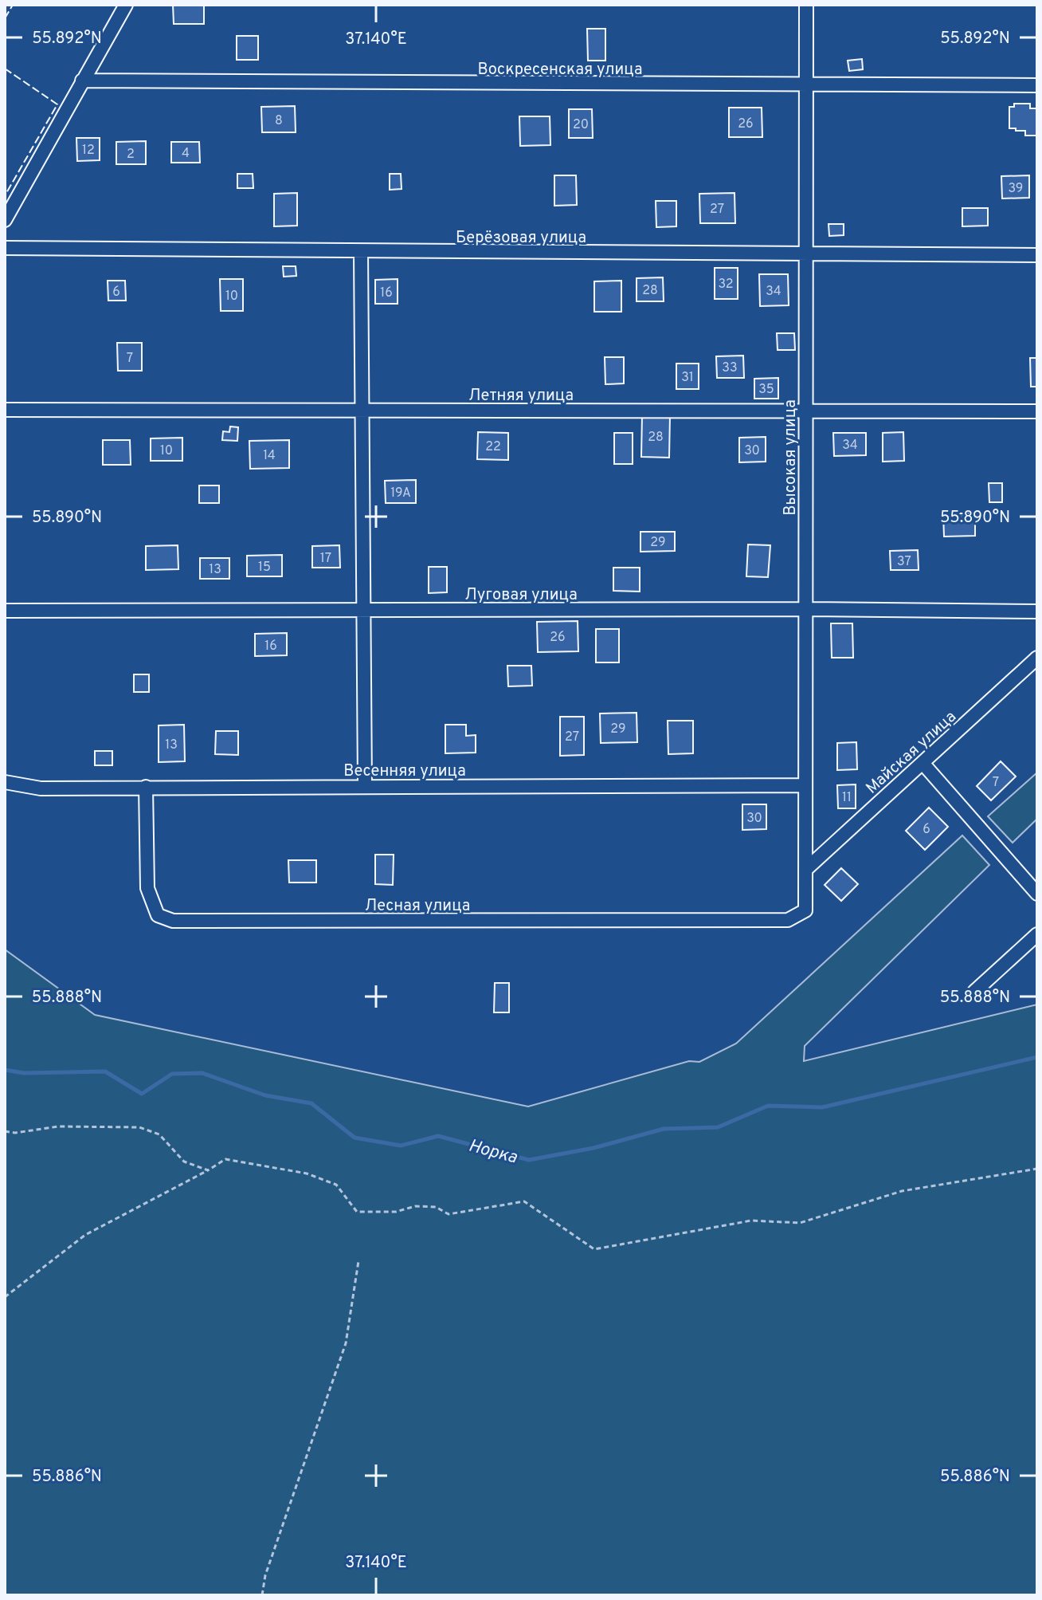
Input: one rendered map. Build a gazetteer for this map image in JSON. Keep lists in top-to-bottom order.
{
  "streets": {
    "street": [
      "Воскресенская улица",
      "Берёзовая улица",
      "Летняя улица",
      "Высокая улица",
      "Луговая улица",
      "Майская улица",
      "Весенняя улица",
      "Лесная улица"
    ]
  },
  "crossings": [
    ["Воскресенская улица", "Высокая улица"],
    ["Берёзовая улица", "Высокая улица"],
    ["Летняя улица", "Высокая улица"],
    ["Высокая улица", "Луговая улица"],
    ["Высокая улица", "Майская улица"],
    ["Высокая улица", "Весенняя улица"],
    ["Высокая улица", "Лесная улица"],
    ["Весенняя улица", "Лесная улица"]
  ],
  "water": ["Норка"],
  "house_numbers": [
    "8",
    "26",
    "20",
    "12",
    "4",
    "2",
    "39",
    "27",
    "32",
    "28",
    "34",
    "6",
    "16",
    "10",
    "7",
    "33",
    "31",
    "35",
    "28",
    "34",
    "22",
    "10",
    "30",
    "14",
    "19А",
    "29",
    "17",
    "37",
    "15",
    "13",
    "26",
    "16",
    "29",
    "27",
    "13",
    "7",
    "11",
    "30",
    "6"
  ],
  "coordinates": [
    "55.892°N",
    "37.140°E",
    "55.890°N",
    "55.888°N",
    "55.886°N"
  ]
}
